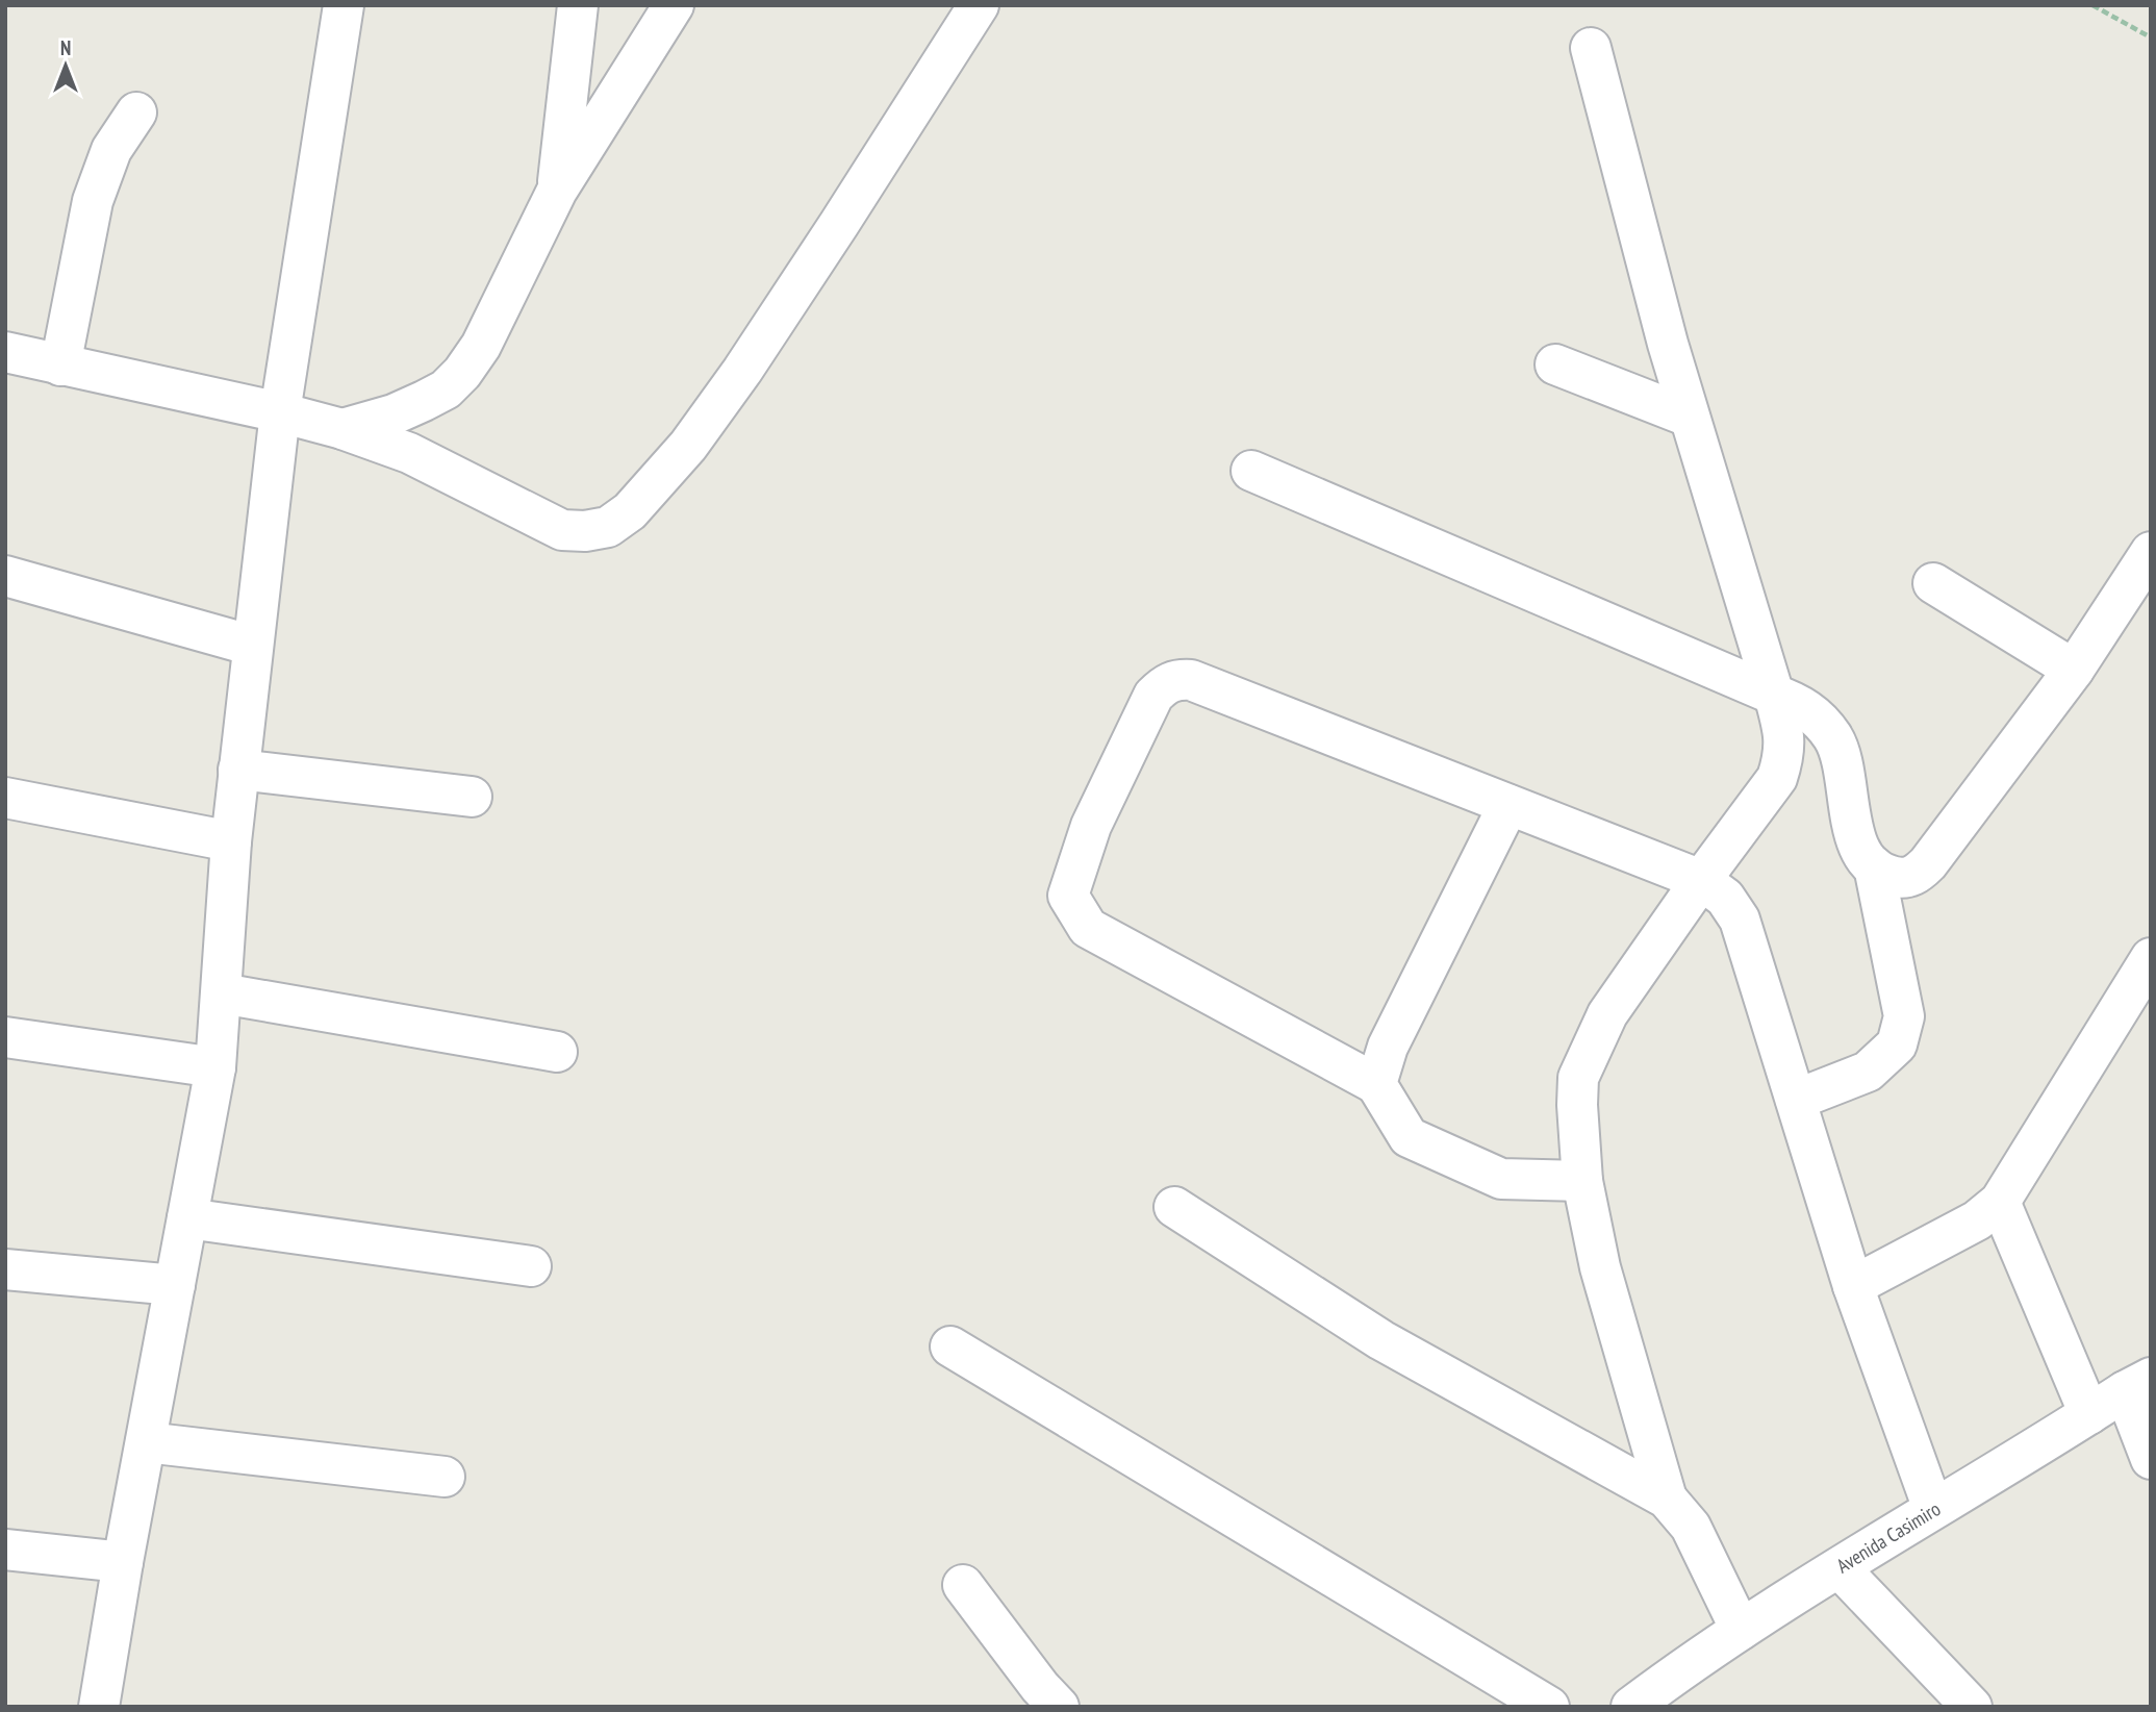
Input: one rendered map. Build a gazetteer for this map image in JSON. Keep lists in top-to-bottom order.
{
  "streets": {
    "street": ["Avenida Casimiro"]
  },
  "north": "top"
}
